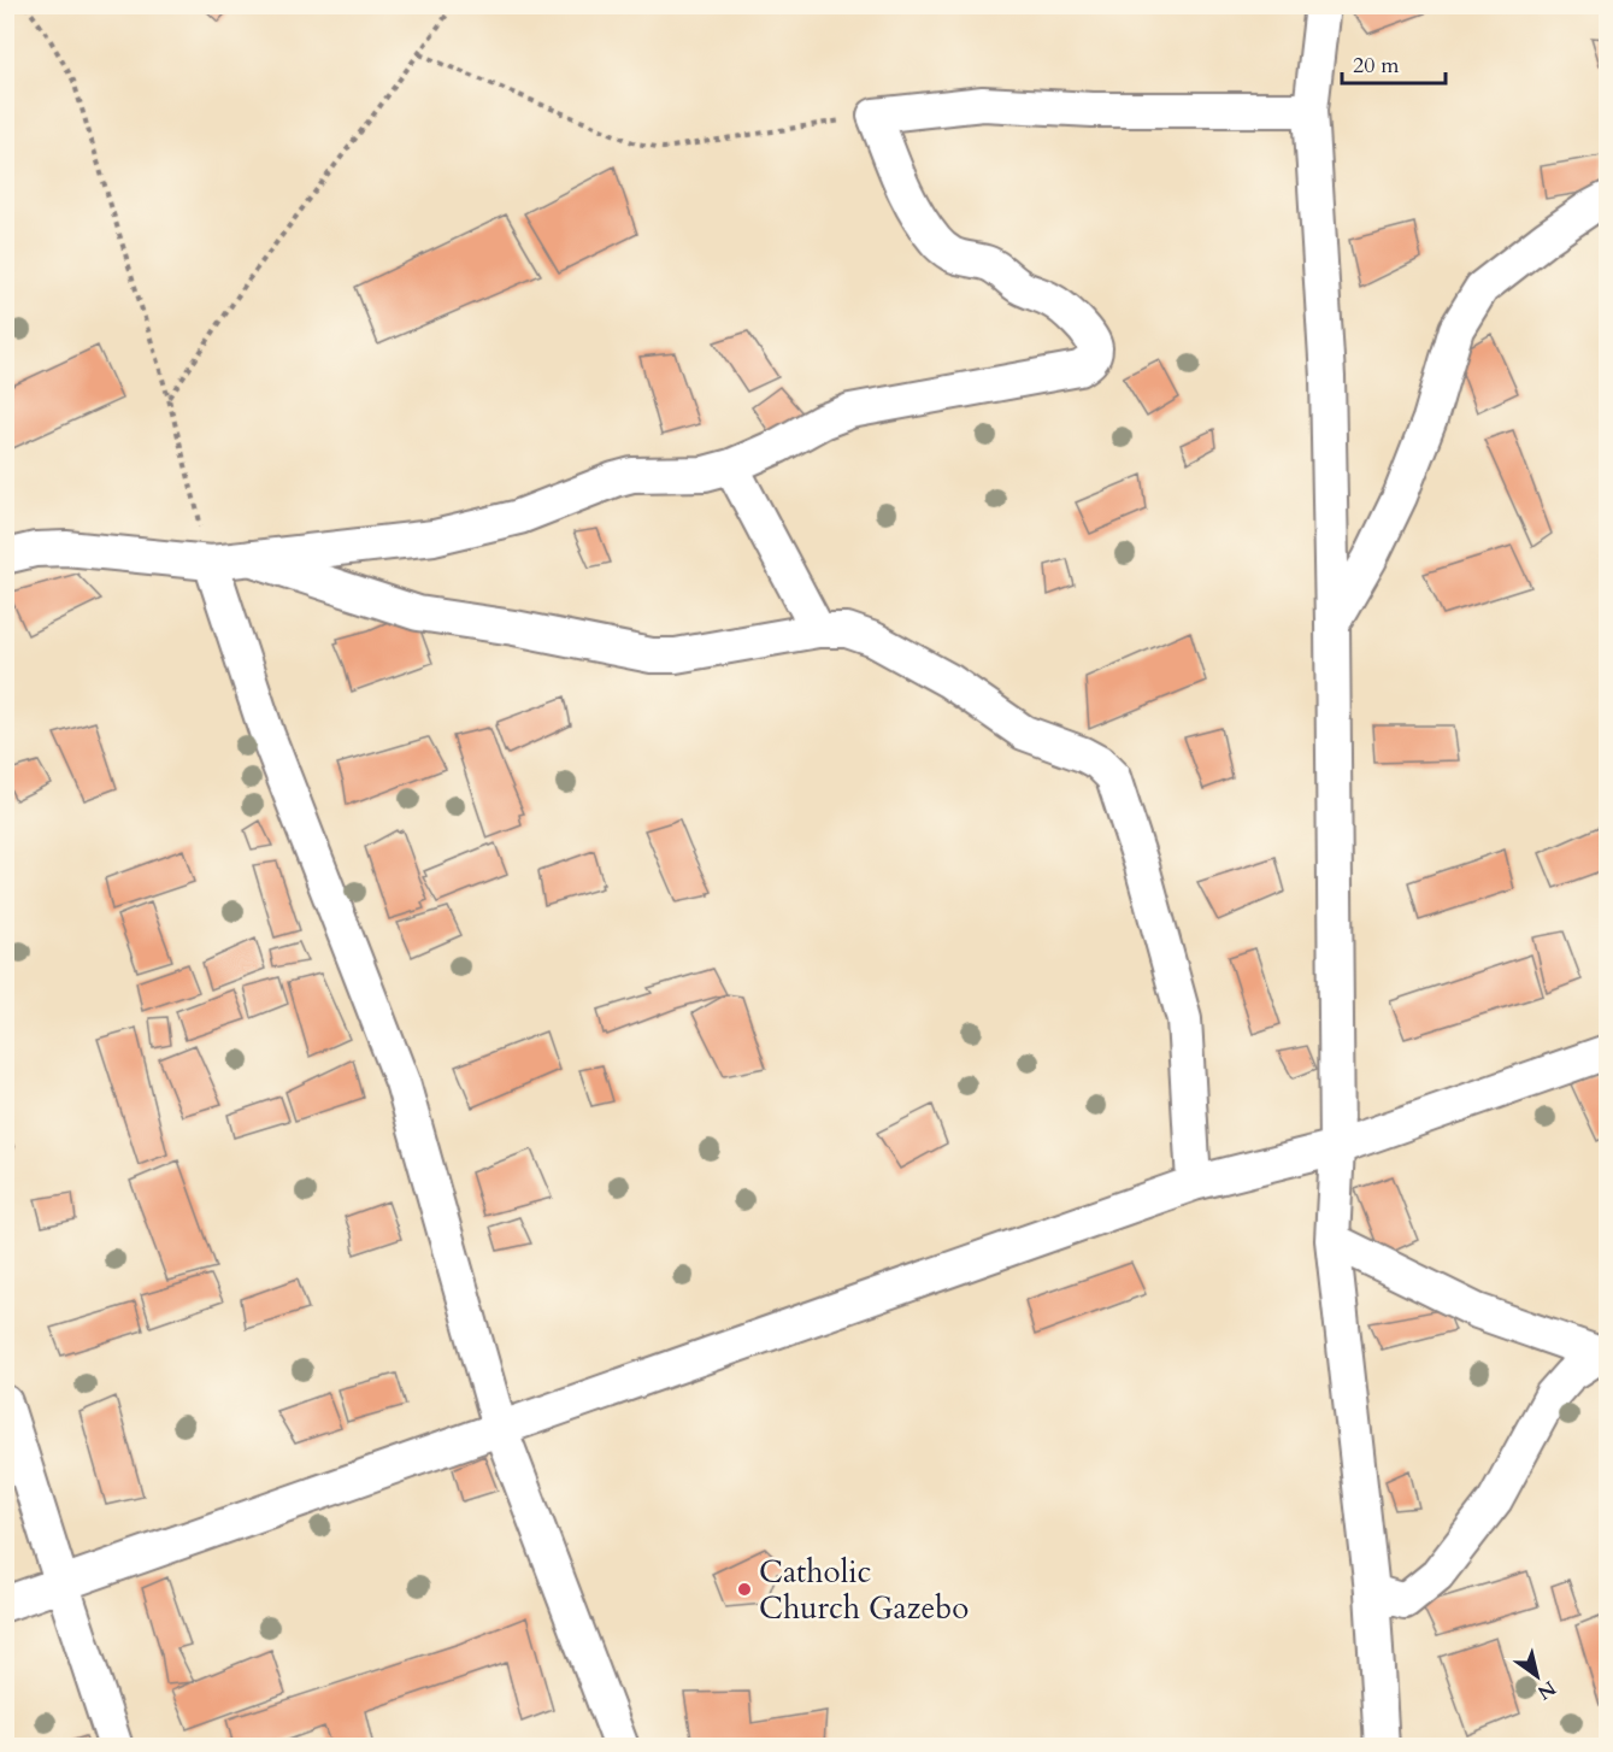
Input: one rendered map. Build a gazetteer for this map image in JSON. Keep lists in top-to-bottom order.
{
  "places": ["Catholic Church Gazebo"],
  "scale_bar": "20 m",
  "north": "bottom right"
}
